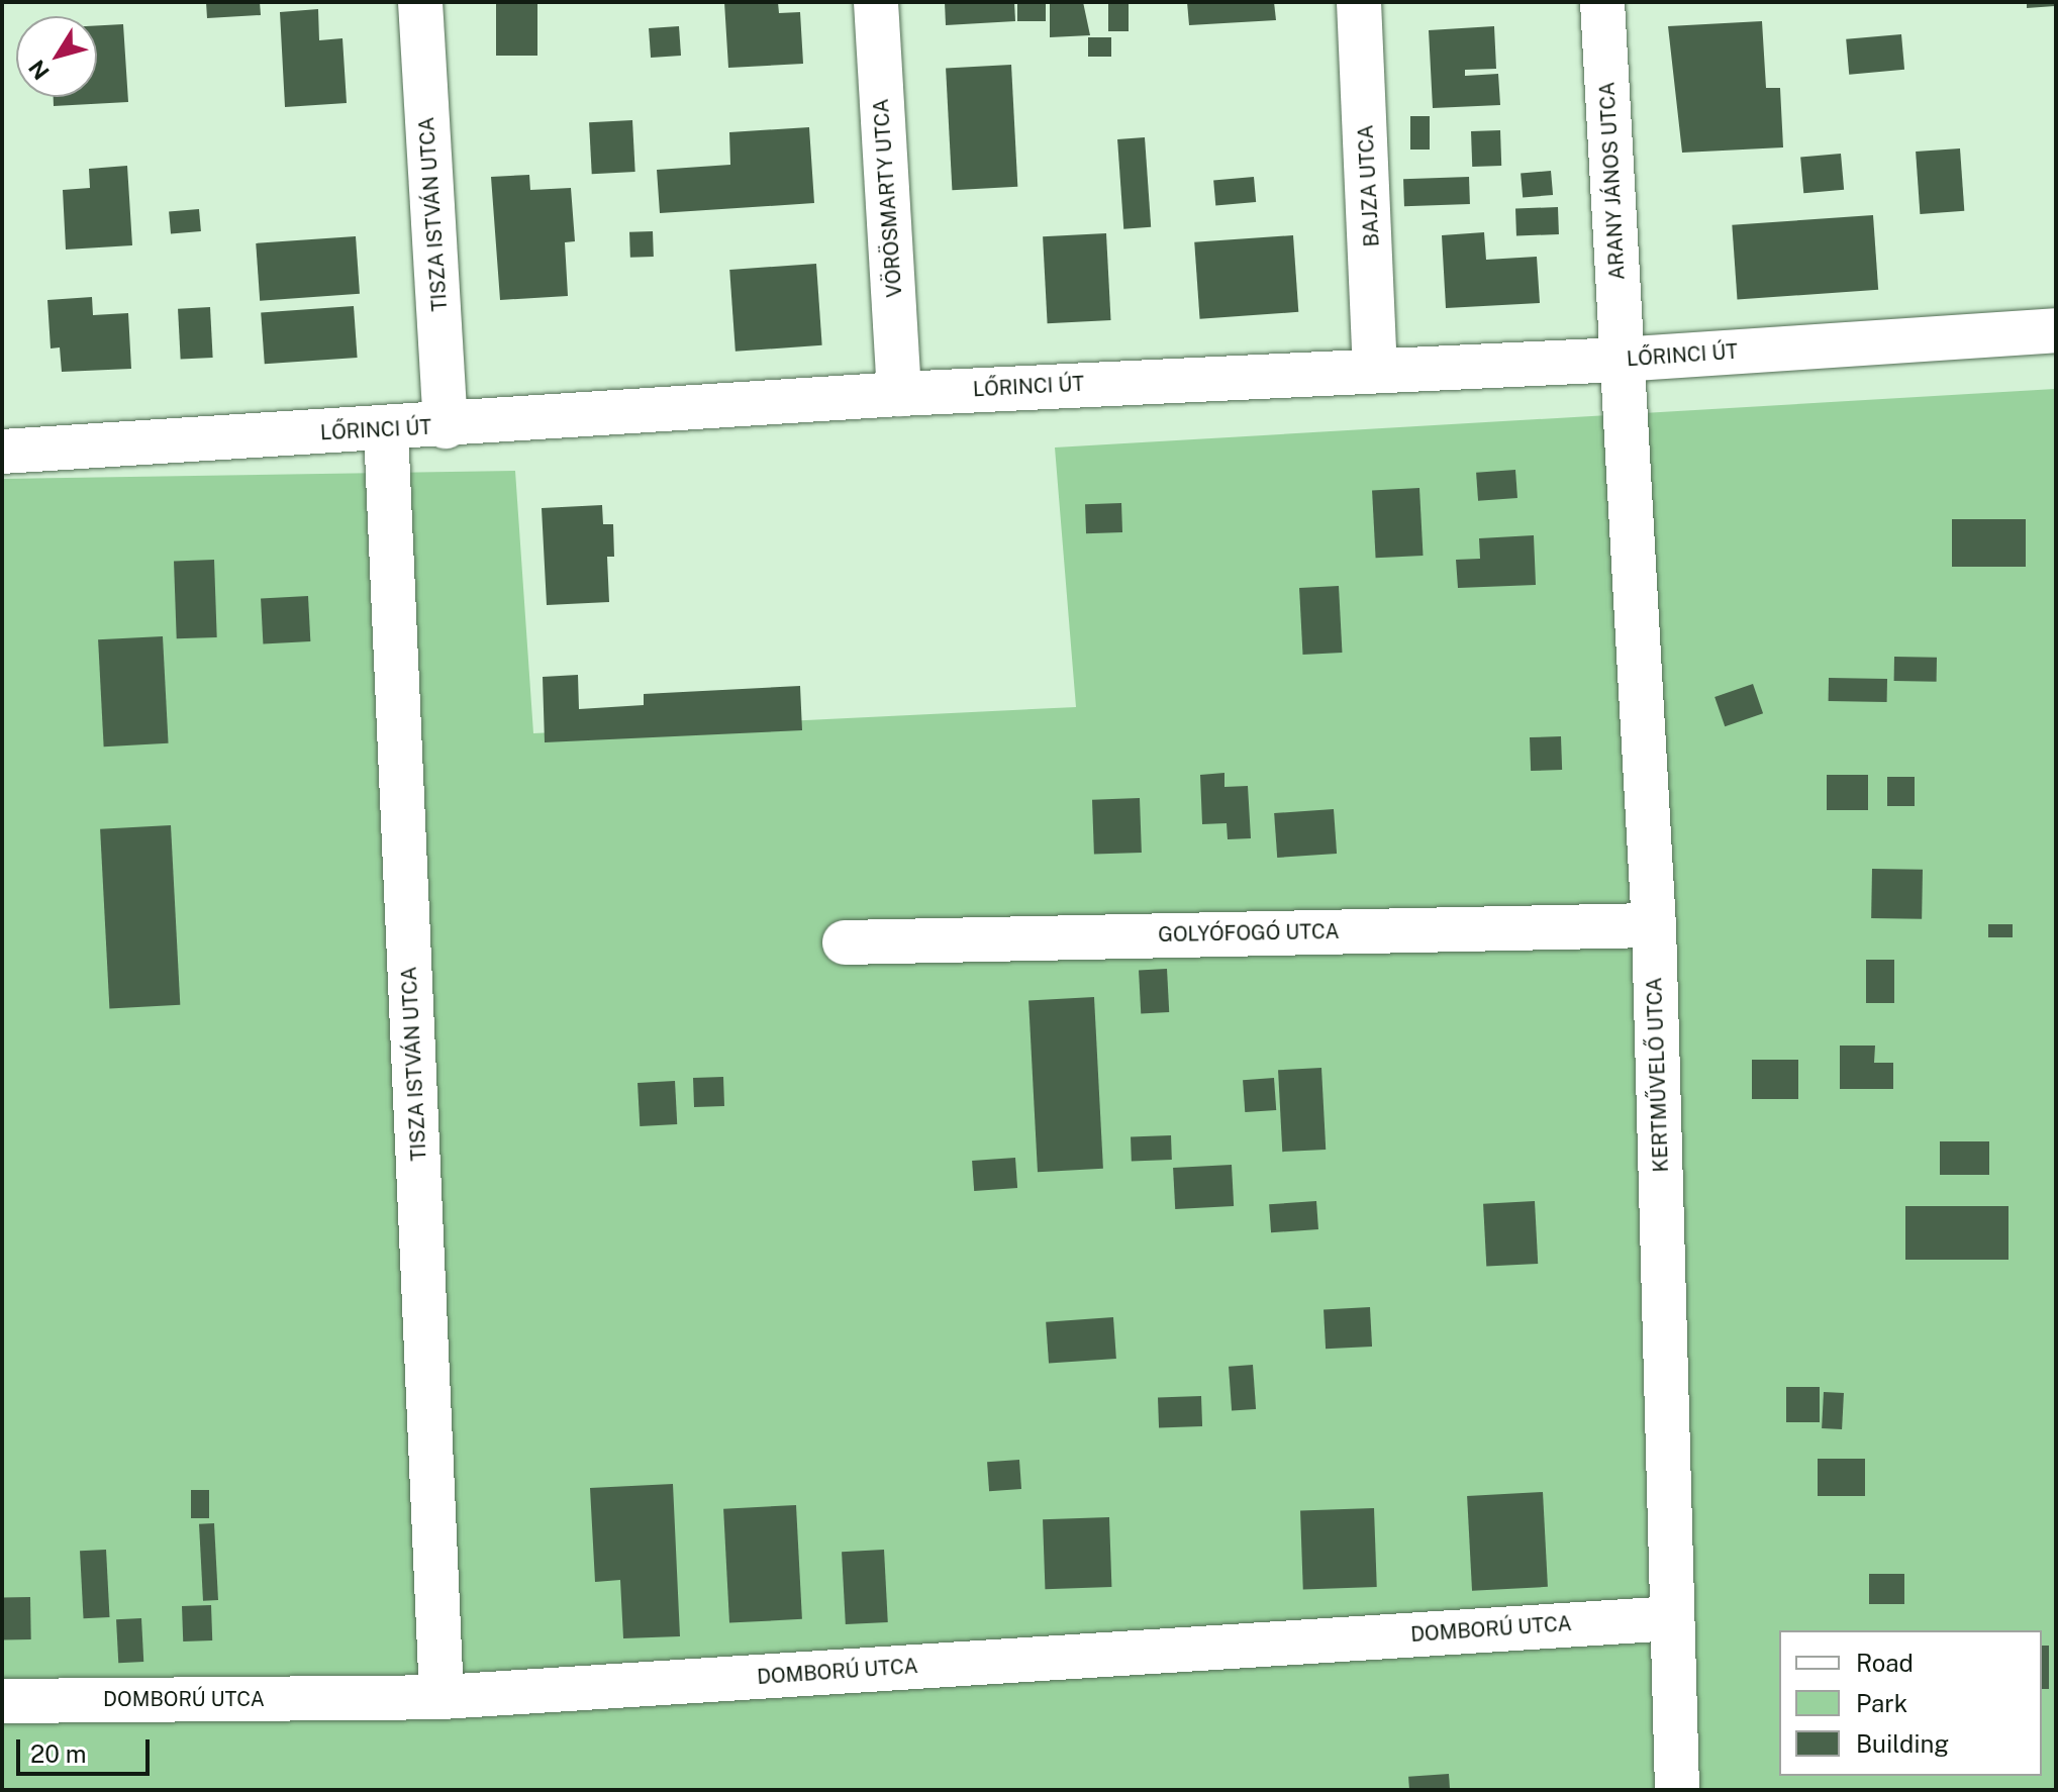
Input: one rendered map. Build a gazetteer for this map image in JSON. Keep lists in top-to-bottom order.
{
  "streets": {
    "street": [
      "ARANY JÁNOS UTCA",
      "BAJZA UTCA",
      "VÖRÖSMARTY UTCA",
      "TISZA ISTVÁN UTCA",
      "LŐRINCI ÚT",
      "GOLYÓFOGÓ UTCA",
      "KERTMŰVELŐ UTCA",
      "DOMBORÚ UTCA"
    ]
  },
  "crossings": [
    ["ARANY JÁNOS UTCA", "LŐRINCI ÚT"],
    ["ARANY JÁNOS UTCA", "KERTMŰVELŐ UTCA"],
    ["BAJZA UTCA", "LŐRINCI ÚT"],
    ["VÖRÖSMARTY UTCA", "LŐRINCI ÚT"],
    ["TISZA ISTVÁN UTCA", "LŐRINCI ÚT"],
    ["TISZA ISTVÁN UTCA", "DOMBORÚ UTCA"],
    ["LŐRINCI ÚT", "KERTMŰVELŐ UTCA"],
    ["GOLYÓFOGÓ UTCA", "KERTMŰVELŐ UTCA"],
    ["KERTMŰVELŐ UTCA", "DOMBORÚ UTCA"]
  ],
  "legend": ["Road", "Park", "Building"],
  "scale_bar": "20 m",
  "north": "bottom left"
}
